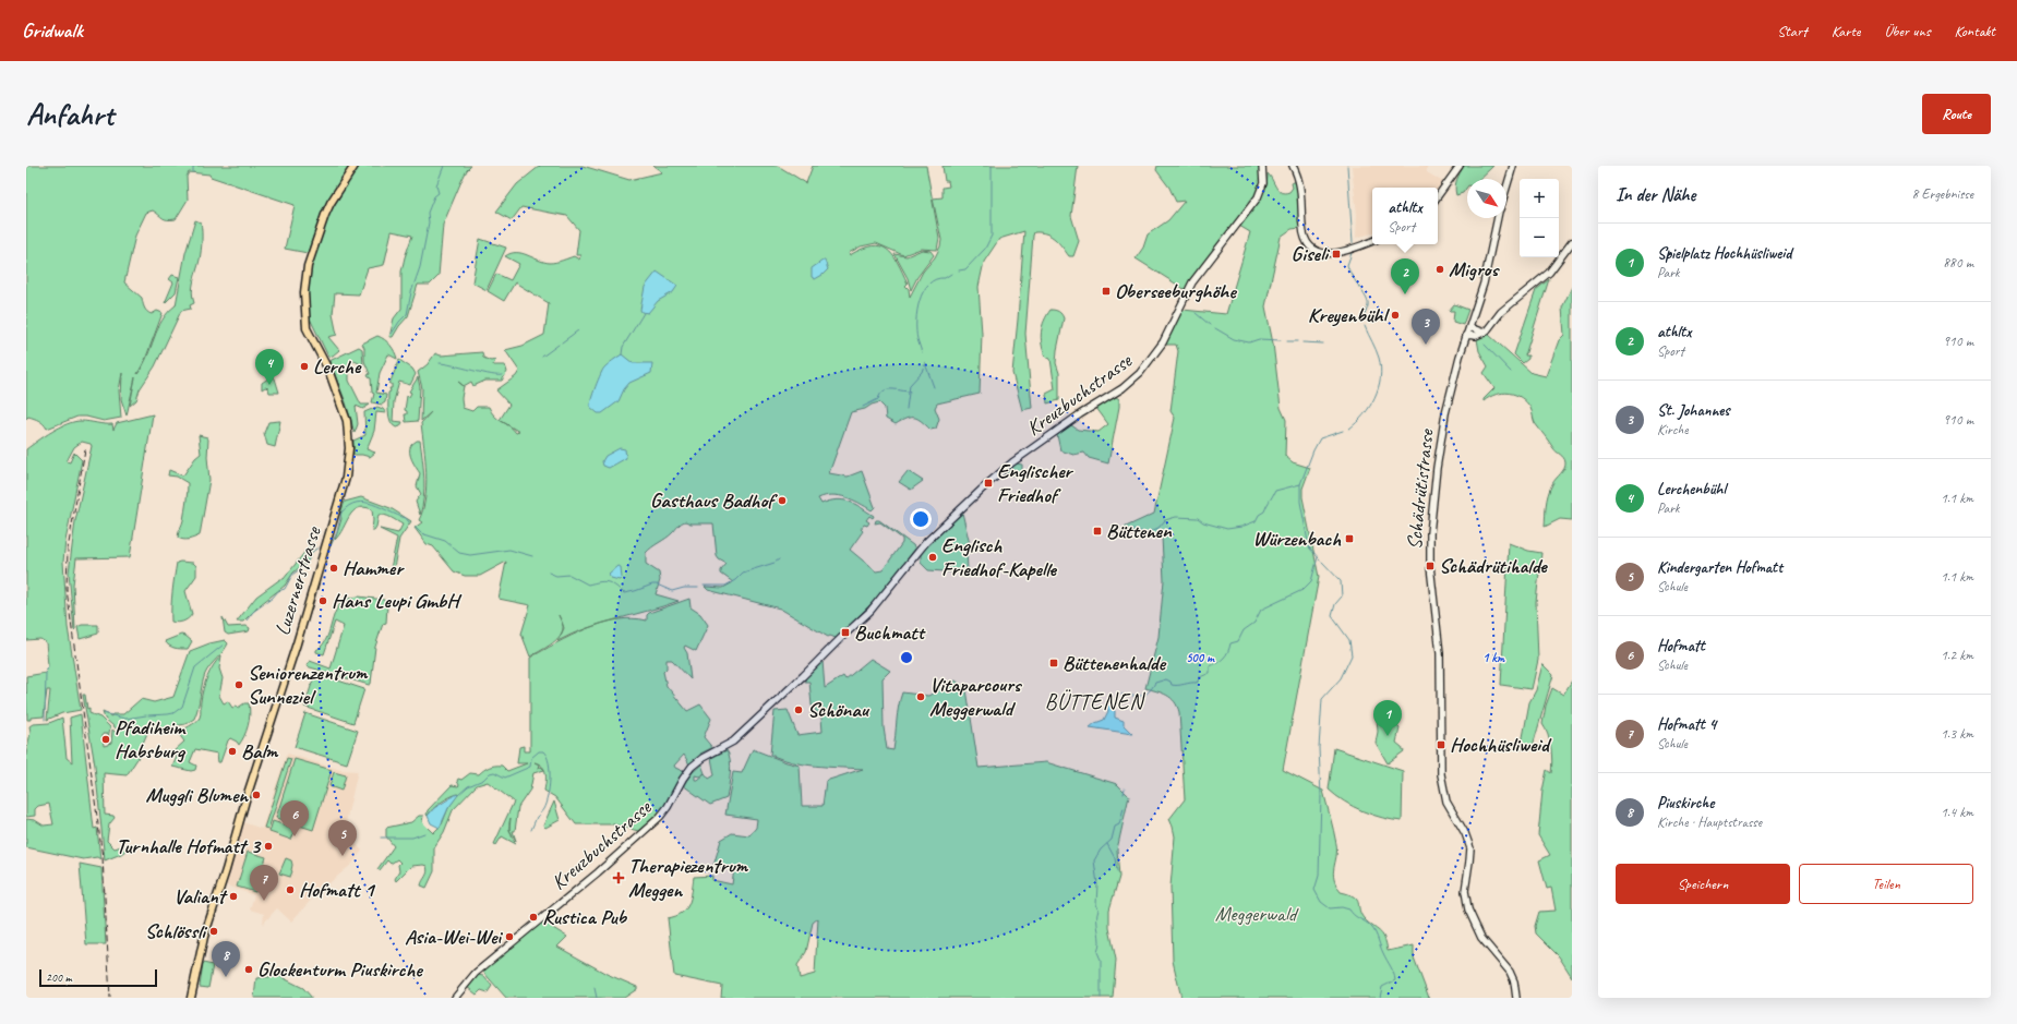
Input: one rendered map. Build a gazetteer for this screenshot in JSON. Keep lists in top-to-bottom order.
{
  "streets": {
    "main road": ["Luzernerstrasse"],
    "street": ["Kreuzbuchstrasse", "Schädrütistrasse"]
  },
  "districts": ["BÜTTENEN"],
  "parks": ["Meggerwald"],
  "places": {
    "transit": [
      "Giseli",
      "Oberseeburghöhe",
      "Englischer Friedhof",
      "Büttenen",
      "Würzenbach",
      "Schädrütihalde",
      "Buchmatt",
      "Büttenenhalde",
      "Hochhüsliweid"
    ],
    "other": [
      "Migros",
      "Kreyenbühl",
      "Lerche",
      "Gasthaus Badhof",
      "Englisch Friedhof-Kapelle",
      "Hammer",
      "Hans Leupi GmbH",
      "Seniorenzentrum Sunneziel",
      "Vitaparcours Meggerwald",
      "Schönau",
      "Pfadiheim Habsburg",
      "Balm",
      "Muggli Blumen",
      "Turnhalle Hofmatt 3",
      "Hofmatt 1",
      "Valiant",
      "Rustica Pub",
      "Schlössli",
      "Asia-Wei-Wei",
      "Glockenturm Piuskirche"
    ],
    "health": ["Therapiezentrum Meggen"]
  },
  "scale_bar": "200 m",
  "north": "bottom right",
  "page": {
    "header": "Gridwalk",
    "nav": [
      "Start",
      "Karte",
      "Über uns",
      "Kontakt"
    ],
    "buttons": [
      "Route",
      ["Speichern", "Teilen"]
    ],
    "title": "Anfahrt",
    "heading": ["In der Nähe", "8 Ergebnisse"],
    "map_buttons": ["+", "−"],
    "popup": ["athltx", "Sport"],
    "list": [
      {
        "mark": "1",
        "name": "Spielplatz Hochhüsliweid",
        "note": "Park",
        "value": "880 m"
      },
      {
        "mark": "2",
        "name": "athltx",
        "note": "Sport",
        "value": "910 m"
      },
      {
        "mark": "3",
        "name": "St. Johannes",
        "note": "Kirche",
        "value": "910 m"
      },
      {
        "mark": "4",
        "name": "Lerchenbühl",
        "note": "Park",
        "value": "1.1 km"
      },
      {
        "mark": "5",
        "name": "Kindergarten Hofmatt",
        "note": "Schule",
        "value": "1.1 km"
      },
      {
        "mark": "6",
        "name": "Hofmatt",
        "note": "Schule",
        "value": "1.2 km"
      },
      {
        "mark": "7",
        "name": "Hofmatt 4",
        "note": "Schule",
        "value": "1.3 km"
      },
      {
        "mark": "8",
        "name": "Piuskirche",
        "note": "Kirche · Hauptstrasse",
        "value": "1.4 km"
      }
    ],
    "pins": [
      "2",
      "3",
      "4",
      "1",
      "6",
      "5",
      "7",
      "8"
    ],
    "scale": "200 m"
  },
  "rings": ["500 m", "1 km"]
}
